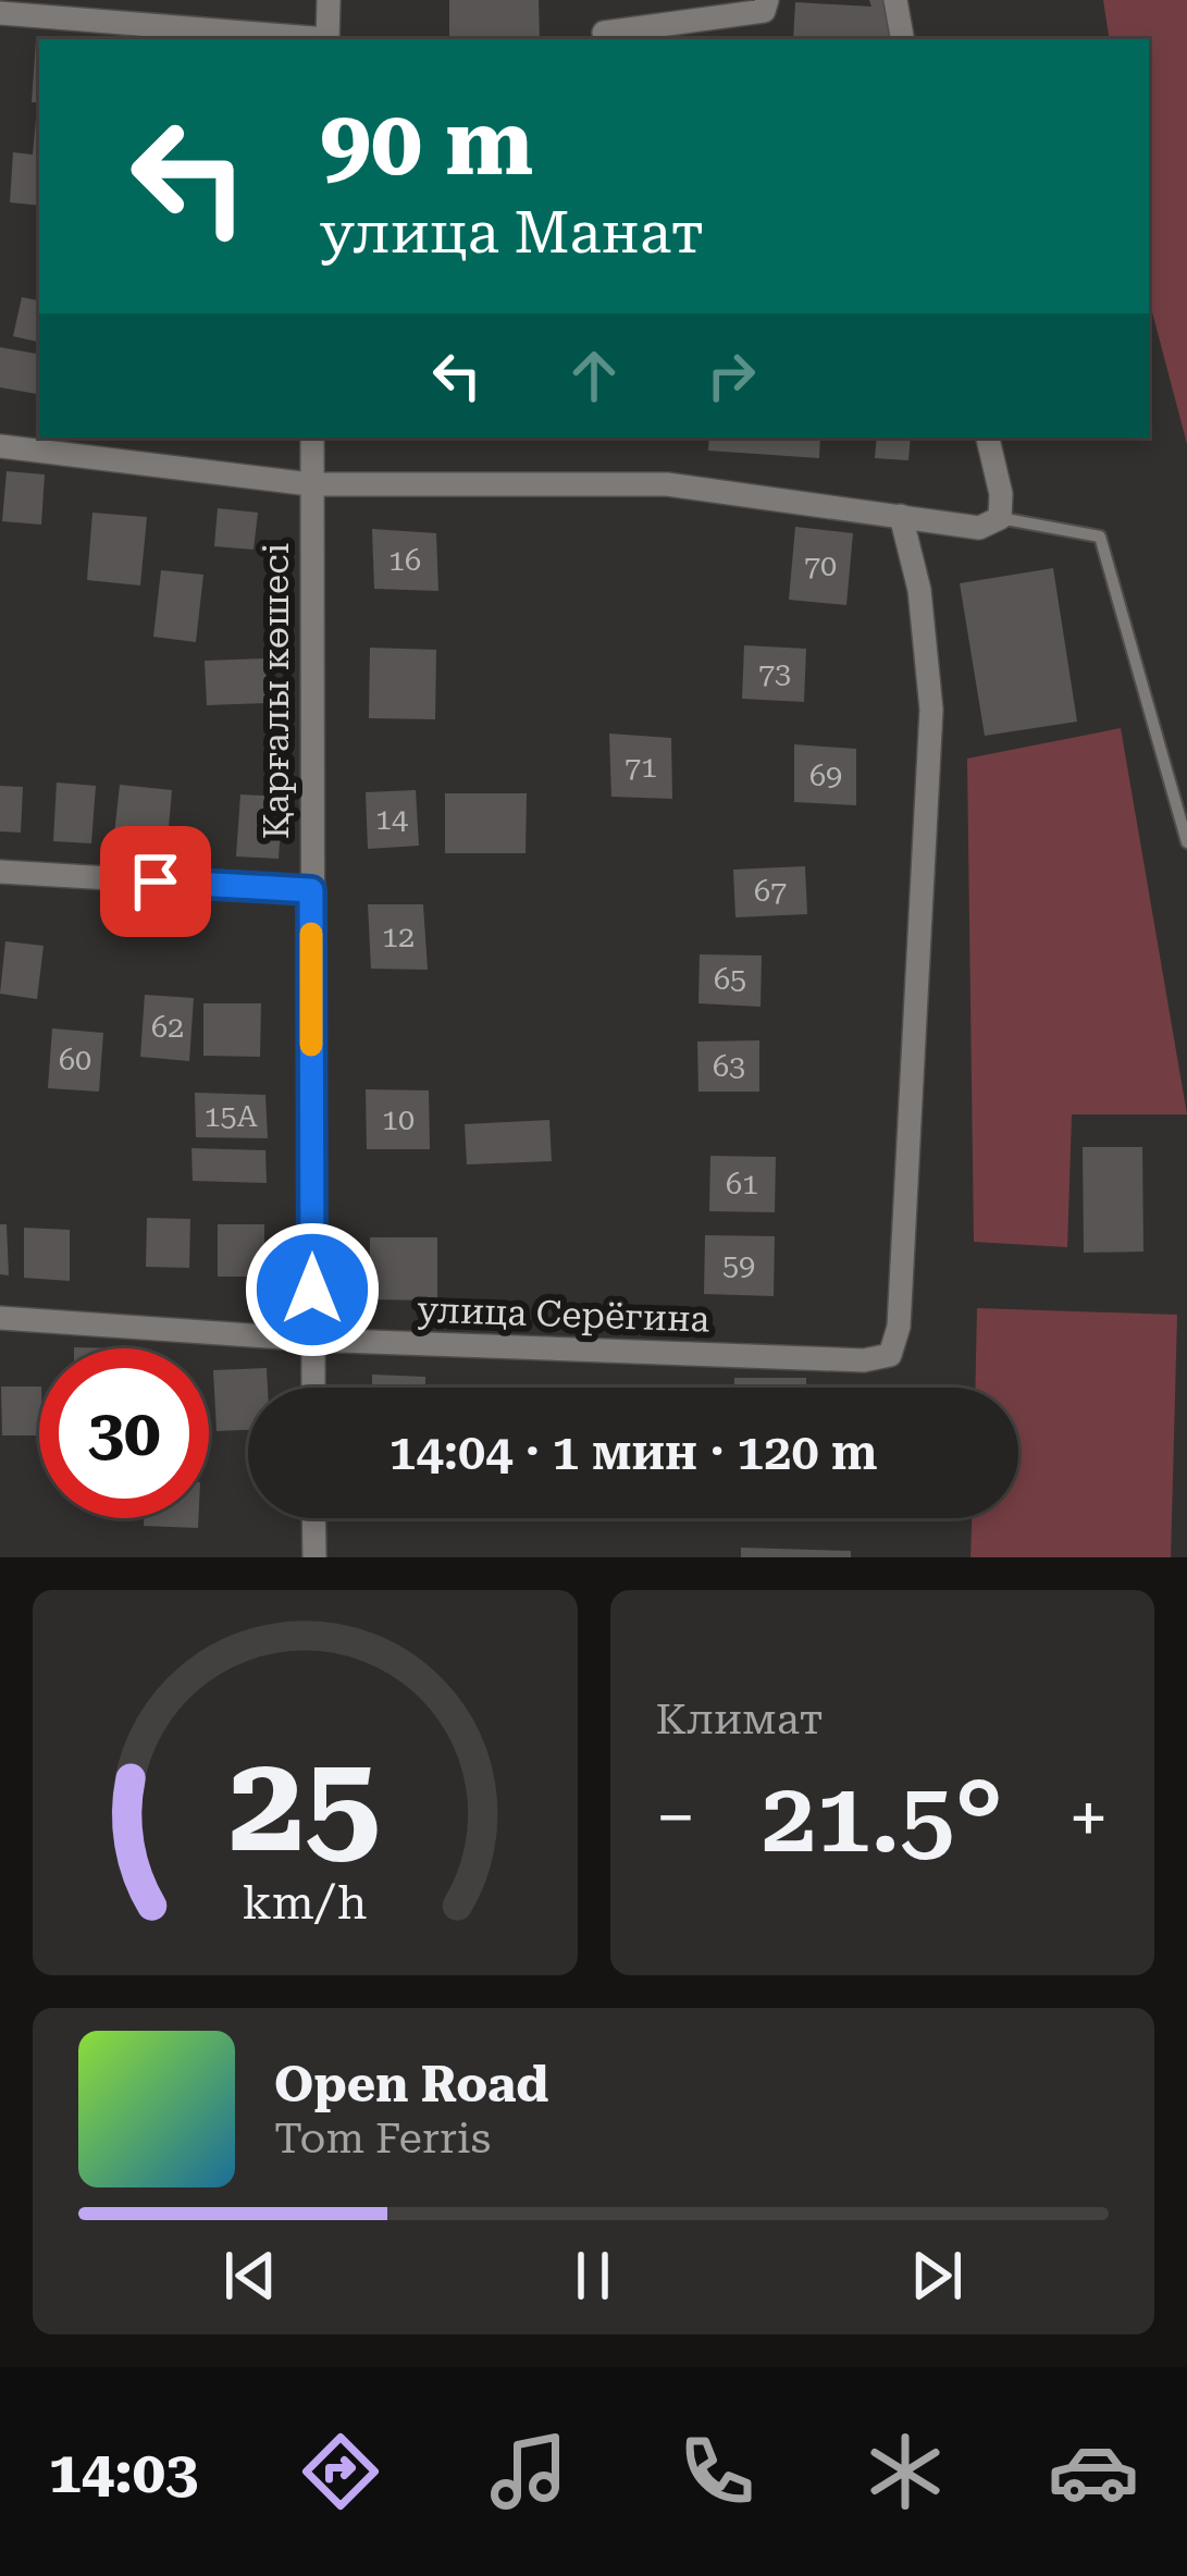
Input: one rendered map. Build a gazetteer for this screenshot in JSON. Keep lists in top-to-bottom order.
{
  "streets": {
    "street": ["Қарғалы көшесі", "улица Серёгина"]
  },
  "crossings": [
    ["Қарғалы көшесі", "улица Серёгина"]
  ],
  "house_numbers": [
    "16",
    "70",
    "73",
    "71",
    "69",
    "14",
    "67",
    "12",
    "65",
    "62",
    "60",
    "63",
    "15А",
    "10",
    "61",
    "59"
  ],
  "page": {
    "turn": ["90 m", "улица Манат"],
    "limit": "30",
    "trip": "14:04 · 1 мин · 120 m",
    "tile": "Климат",
    "heat": ["−", "21.5°", "+"],
    "song": ["Open Road", "Tom Ferris"],
    "tabs": "14:03",
    "gauge": ["25", "km/h"]
  }
}
